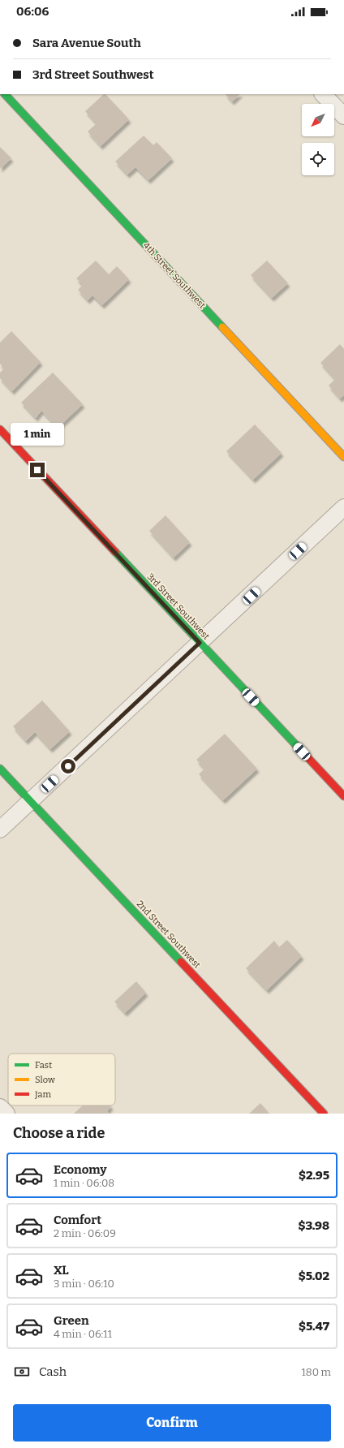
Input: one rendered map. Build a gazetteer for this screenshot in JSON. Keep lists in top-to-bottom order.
{
  "streets": {
    "street": ["4th Street Southwest", "3rd Street Southwest", "2nd Street Southwest"]
  },
  "legend": ["Fast", "Slow", "Jam"],
  "north": "bottom left",
  "page": {
    "status": "06:06",
    "banner": ["Sara Avenue South", "3rd Street Southwest"],
    "bubble": "1 min",
    "heading": "Choose a ride",
    "list": [
      {
        "name": "Economy",
        "note": "1 min · 06:08",
        "value": "$2.95"
      },
      {
        "name": "Comfort",
        "note": "2 min · 06:09",
        "value": "$3.98"
      },
      {
        "name": "XL",
        "note": "3 min · 06:10",
        "value": "$5.02"
      },
      {
        "name": "Green",
        "note": "4 min · 06:11",
        "value": "$5.47"
      }
    ],
    "pay": ["Cash", "180 m"],
    "buttons": "Confirm"
  }
}
